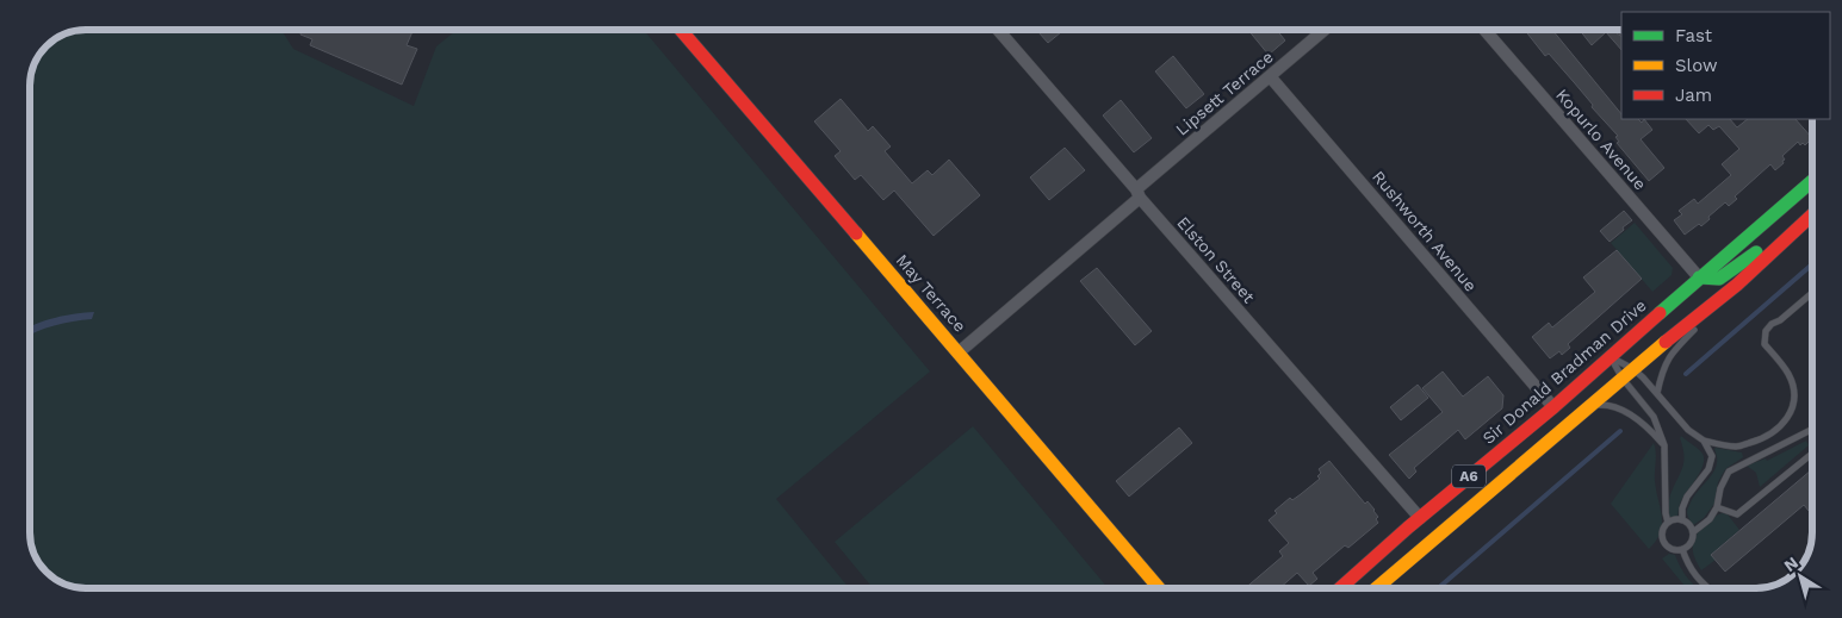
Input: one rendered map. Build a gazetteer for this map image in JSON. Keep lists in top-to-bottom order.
{
  "streets": {
    "main road": ["May Terrace", "Sir Donald Bradman Drive", "A6"],
    "street": [
      "Lipsett Terrace",
      "Kopurlo Avenue",
      "Rushworth Avenue",
      "Elston Street"
    ]
  },
  "crossings": [
    ["Lipsett Terrace", "Rushworth Avenue"],
    ["Lipsett Terrace", "Elston Street"],
    ["Lipsett Terrace", "May Terrace"],
    ["Kopurlo Avenue", "Sir Donald Bradman Drive"],
    ["Rushworth Avenue", "Sir Donald Bradman Drive"],
    ["Elston Street", "Sir Donald Bradman Drive"]
  ],
  "legend": ["Fast", "Slow", "Jam"],
  "north": "top left"
}
